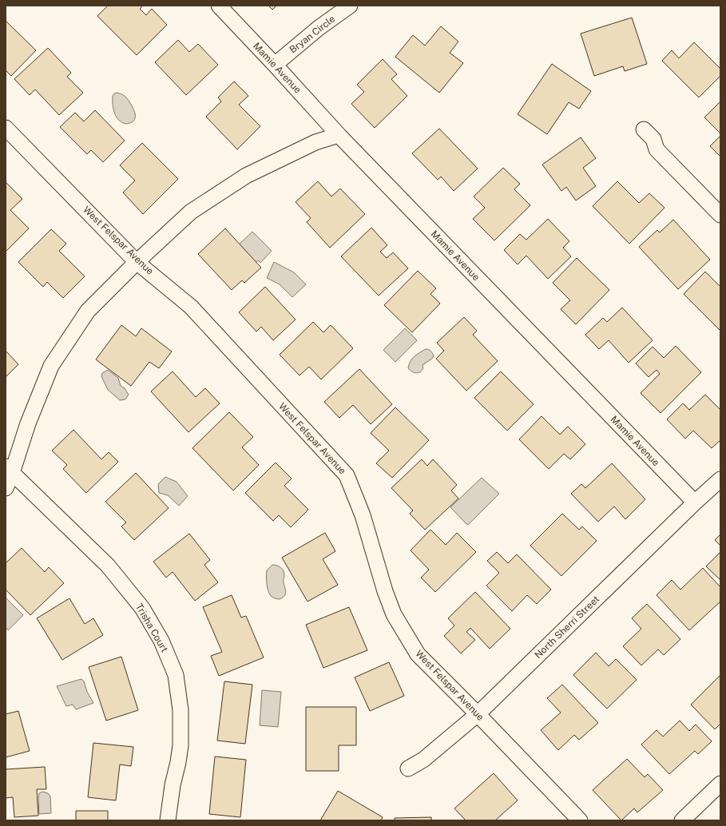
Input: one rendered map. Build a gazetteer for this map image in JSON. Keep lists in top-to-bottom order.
{
  "streets": {
    "street": [
      "Bryan Circle",
      "Mamie Avenue",
      "West Felspar Avenue",
      "North Sherri Street",
      "Trisha Court"
    ]
  },
  "crossings": [
    ["Bryan Circle", "Mamie Avenue"],
    ["Mamie Avenue", "North Sherri Street"],
    ["West Felspar Avenue", "North Sherri Street"]
  ]
}
